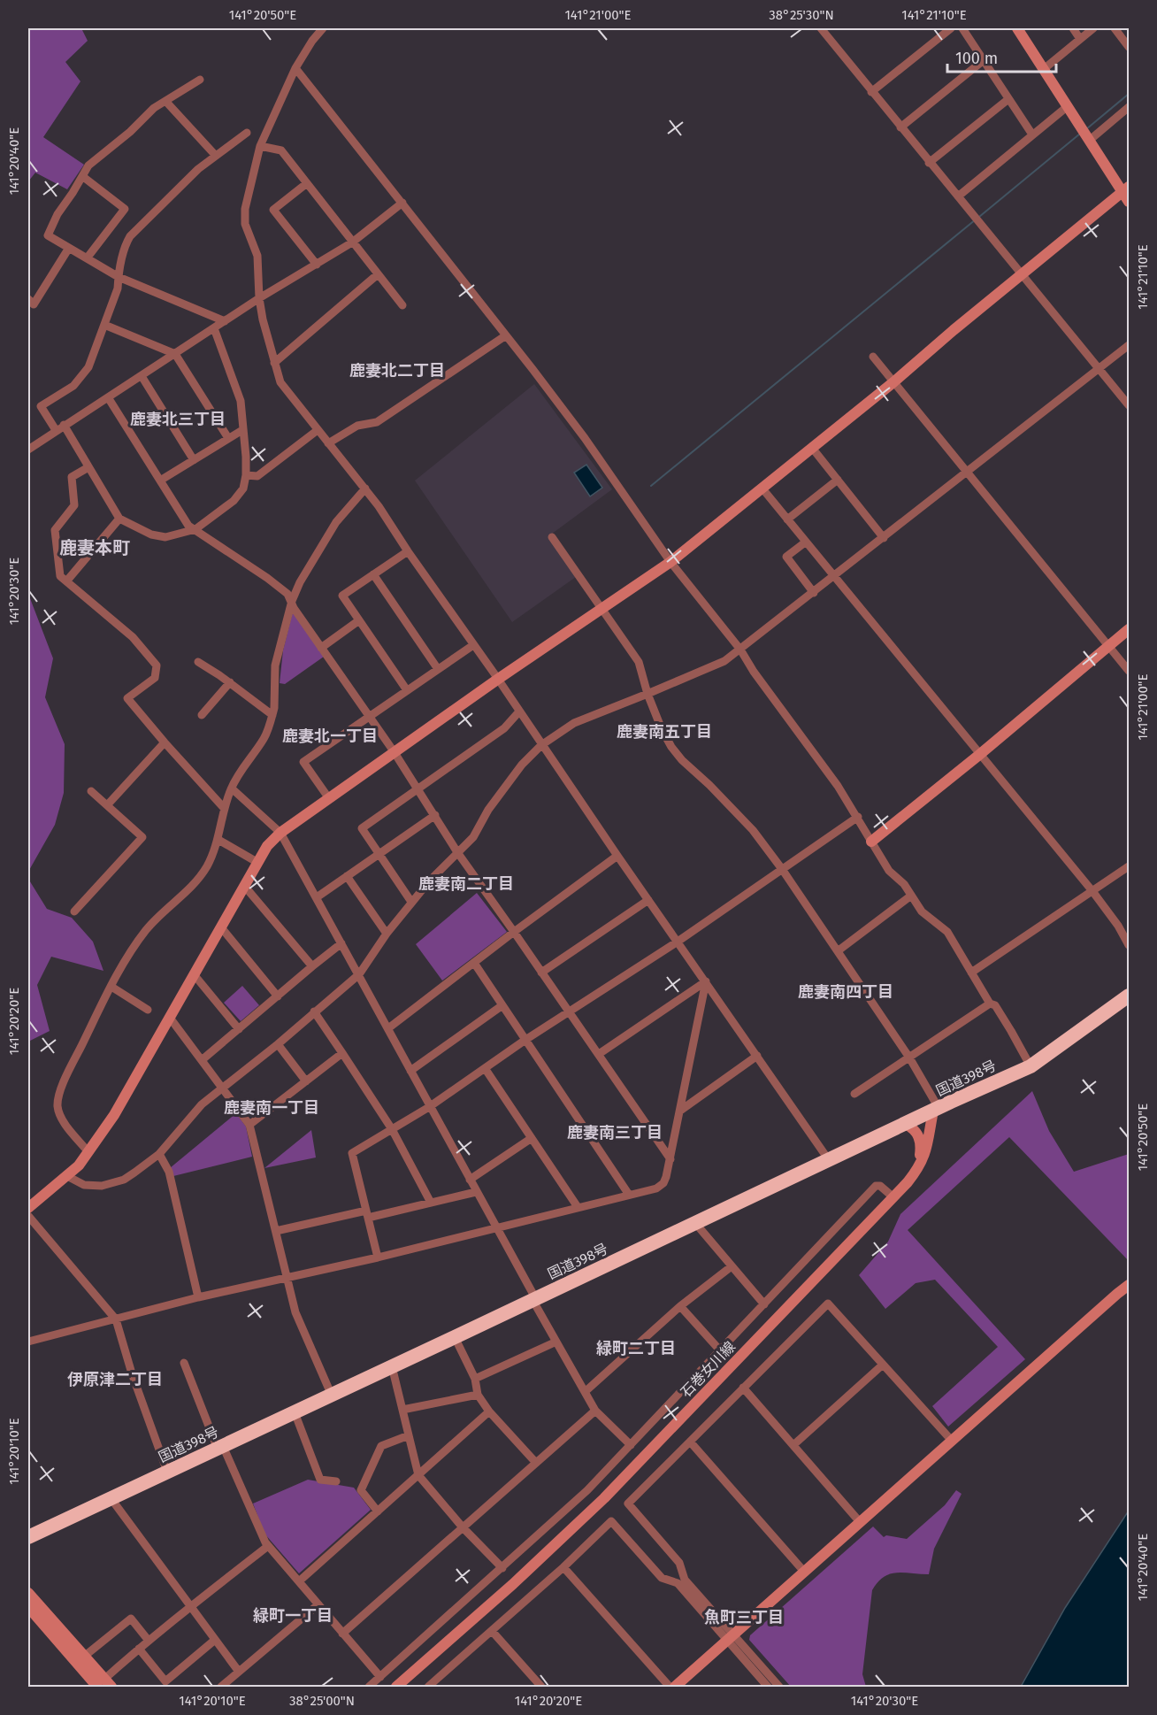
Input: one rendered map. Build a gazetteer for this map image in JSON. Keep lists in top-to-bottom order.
{
  "streets": {
    "highway": ["国道398号"],
    "street": ["石巻女川線"]
  },
  "crossings": [
    ["国道398号", "石巻女川線"]
  ],
  "districts": [
    "鹿妻北二丁目",
    "鹿妻北三丁目",
    "鹿妻本町",
    "鹿妻南五丁目",
    "鹿妻北一丁目",
    "鹿妻南二丁目",
    "鹿妻南四丁目",
    "鹿妻南一丁目",
    "鹿妻南三丁目",
    "緑町二丁目",
    "伊原津二丁目",
    "緑町一丁目",
    "魚町三丁目"
  ],
  "scale_bar": "100 m",
  "coordinates": [
    "141°20'50\"E",
    "141°21'00\"E",
    "38°25'30\"N",
    "141°21'10\"E",
    "141°20'40\"E",
    "141°20'30\"E",
    "141°20'20\"E",
    "141°20'10\"E",
    "38°25'00\"N"
  ]
}
